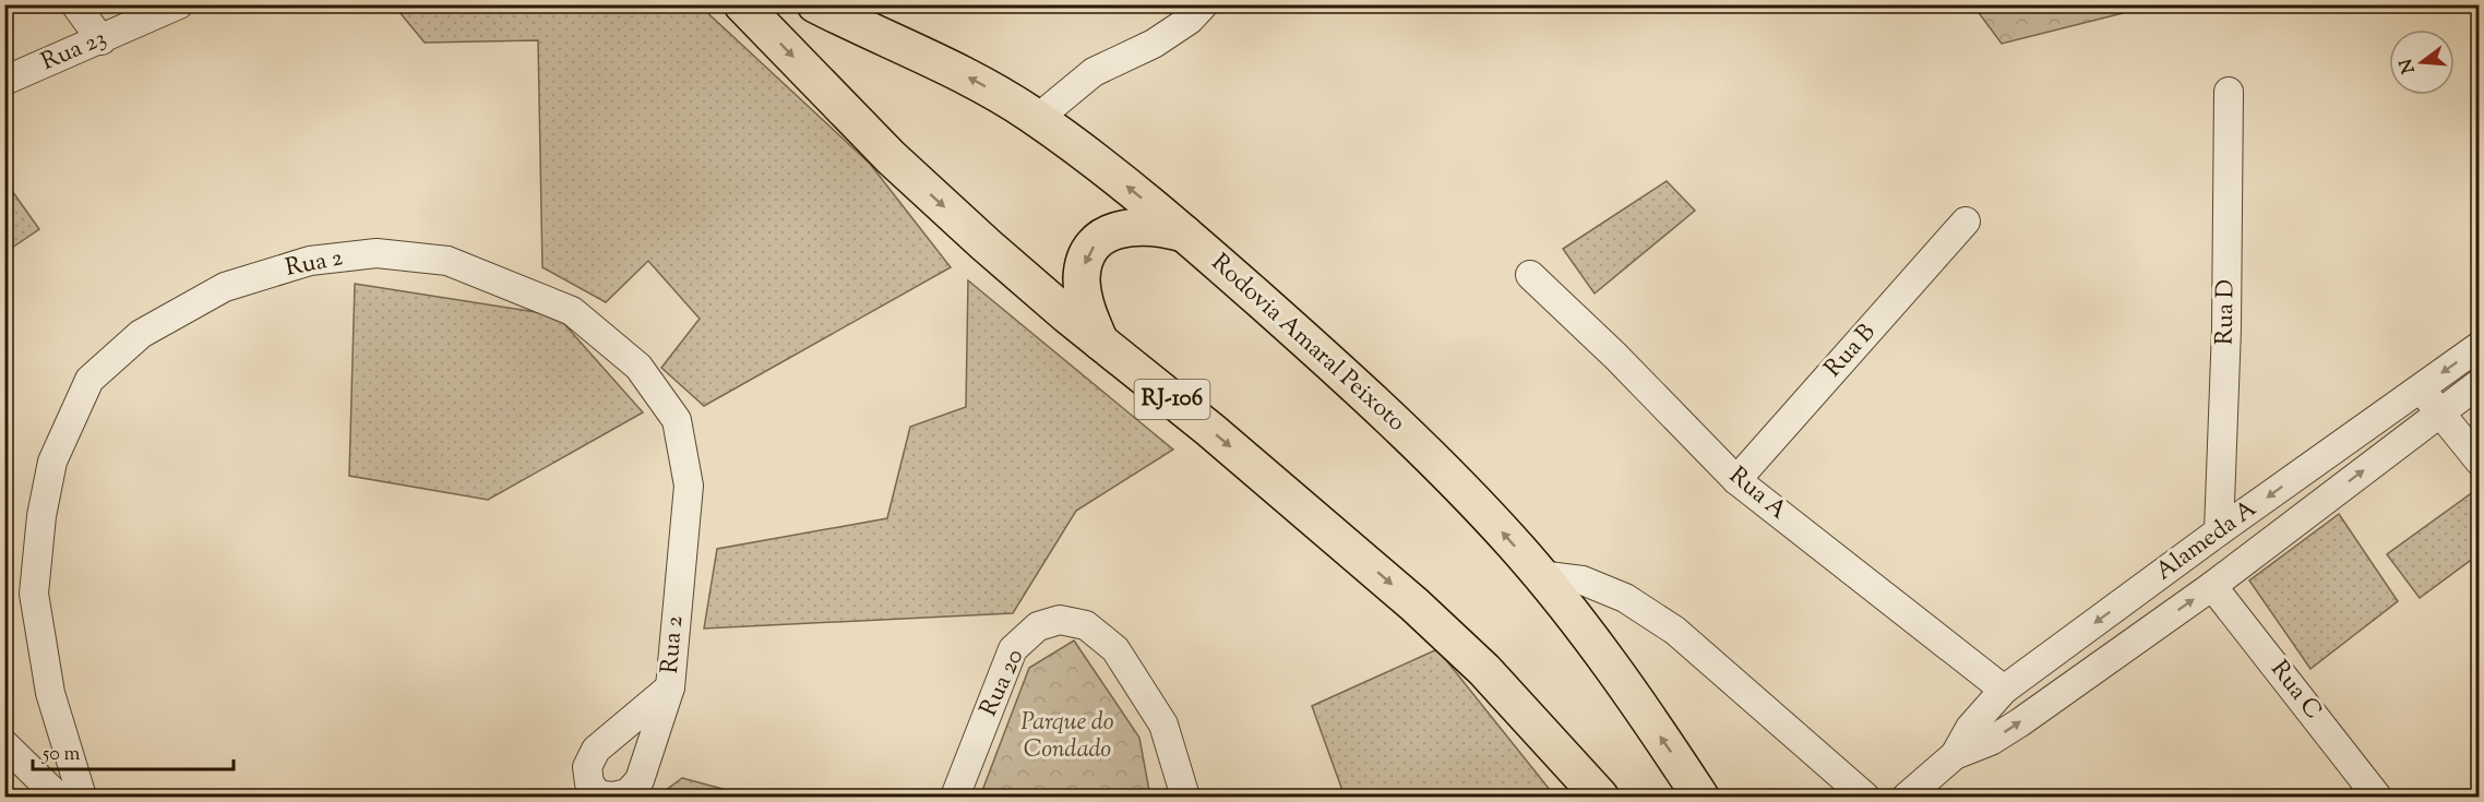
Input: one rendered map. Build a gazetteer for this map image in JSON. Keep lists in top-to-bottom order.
{
  "streets": {
    "highway": ["Rodovia Amaral Peixoto", "RJ-106"],
    "street": [
      "Rua 23",
      "Rua 2",
      "Rua D",
      "Rua B",
      "Rua A",
      "Alameda A",
      "Rua 20",
      "Rua C"
    ]
  },
  "crossings": [
    ["Rua D", "Alameda A"],
    ["Rua B", "Rua A"],
    ["Rua A", "Alameda A"],
    ["Alameda A", "Rua C"]
  ],
  "parks": ["Parque do Condado"],
  "scale_bar": "50 m",
  "north": "left"
}
